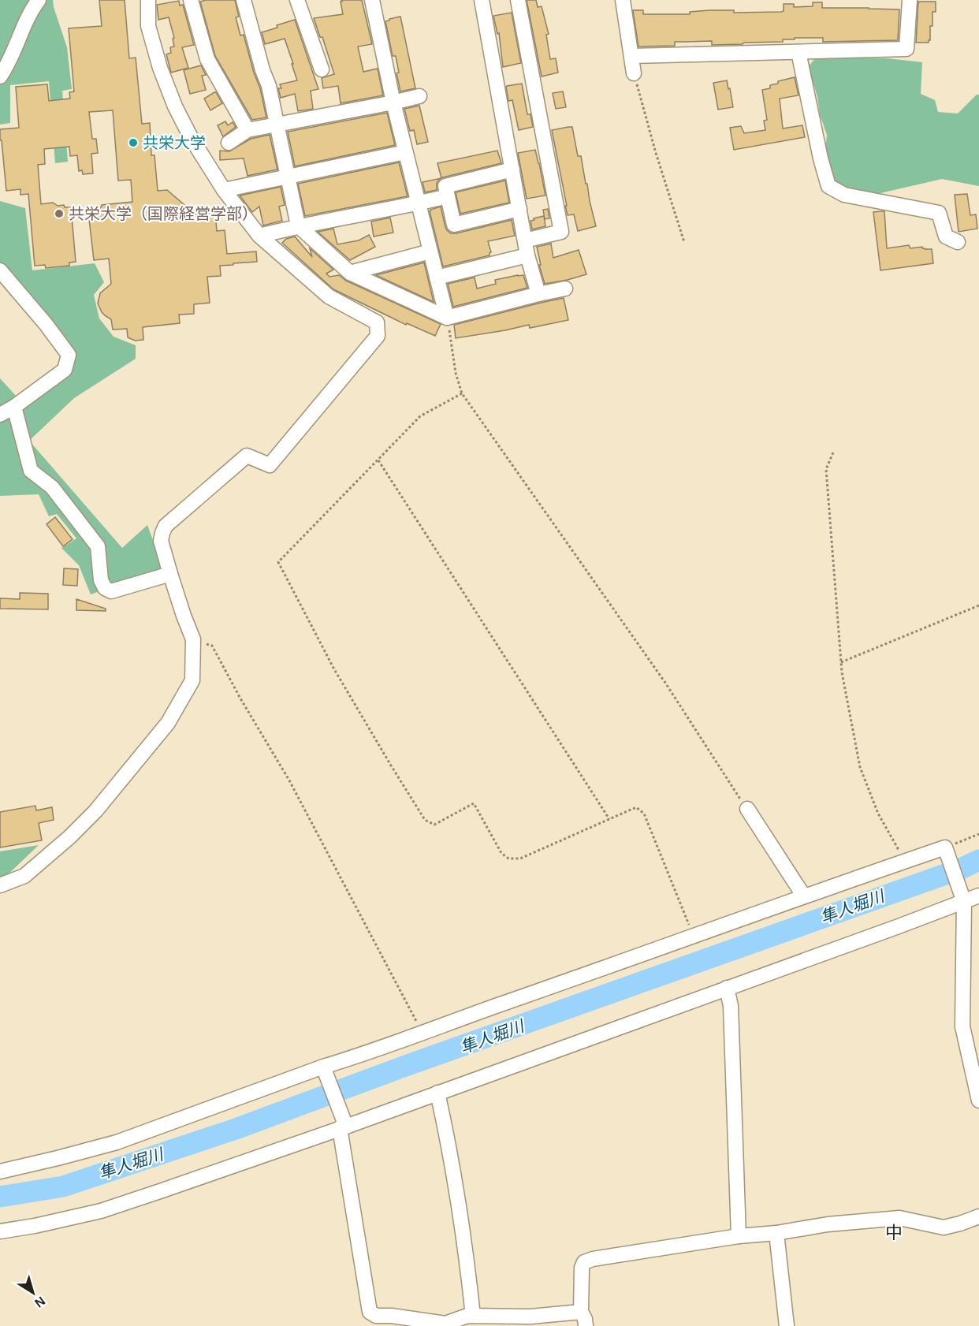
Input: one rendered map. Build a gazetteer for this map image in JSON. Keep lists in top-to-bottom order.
{
  "districts": ["中"],
  "water": ["隼人堀川"],
  "places": ["共栄大学", "共栄大学（国際経営学部）"],
  "north": "bottom right"
}
